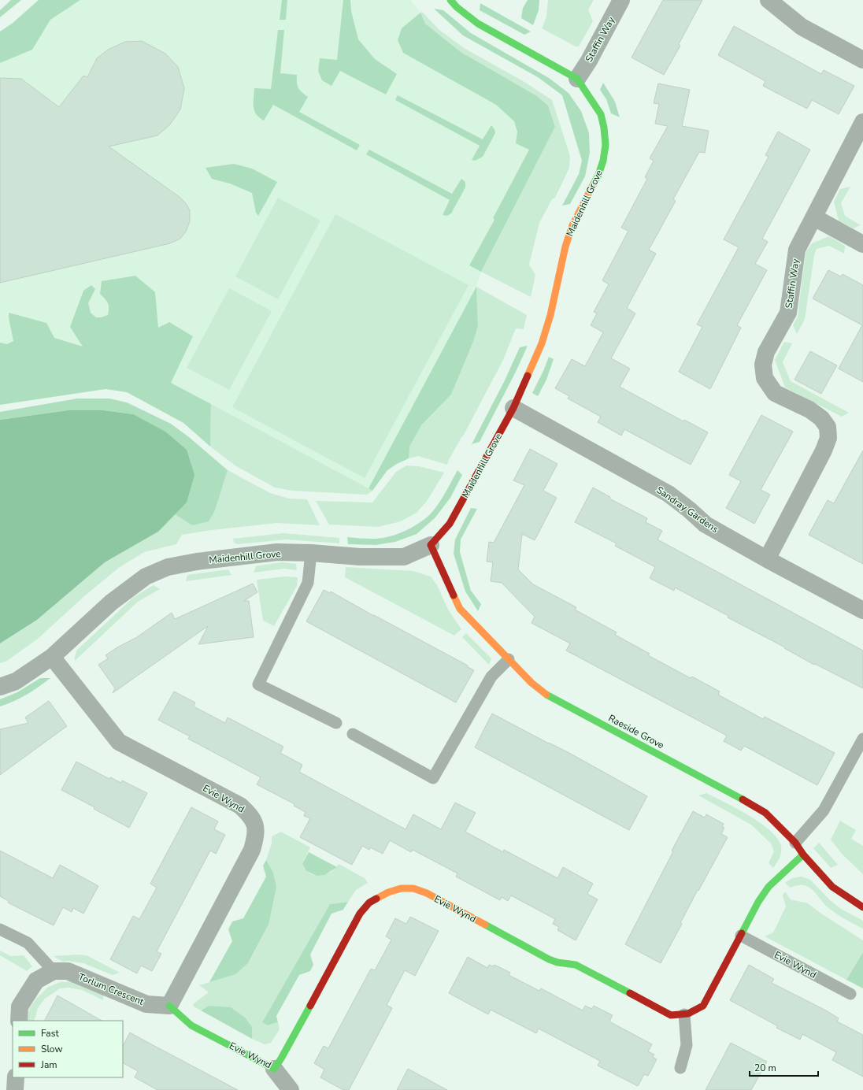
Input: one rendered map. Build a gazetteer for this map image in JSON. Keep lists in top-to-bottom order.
{
  "streets": {
    "street": [
      "Staffin Way",
      "Maidenhill Grove",
      "Sandray Gardens",
      "Raeside Grove",
      "Evie Wynd",
      "Torlum Crescent"
    ]
  },
  "crossings": [
    ["Staffin Way", "Maidenhill Grove"],
    ["Staffin Way", "Sandray Gardens"],
    ["Maidenhill Grove", "Sandray Gardens"],
    ["Maidenhill Grove", "Raeside Grove"],
    ["Maidenhill Grove", "Evie Wynd"],
    ["Raeside Grove", "Evie Wynd"],
    ["Evie Wynd", "Torlum Crescent"]
  ],
  "legend": ["Fast", "Slow", "Jam"],
  "scale_bar": "20 m"
}
